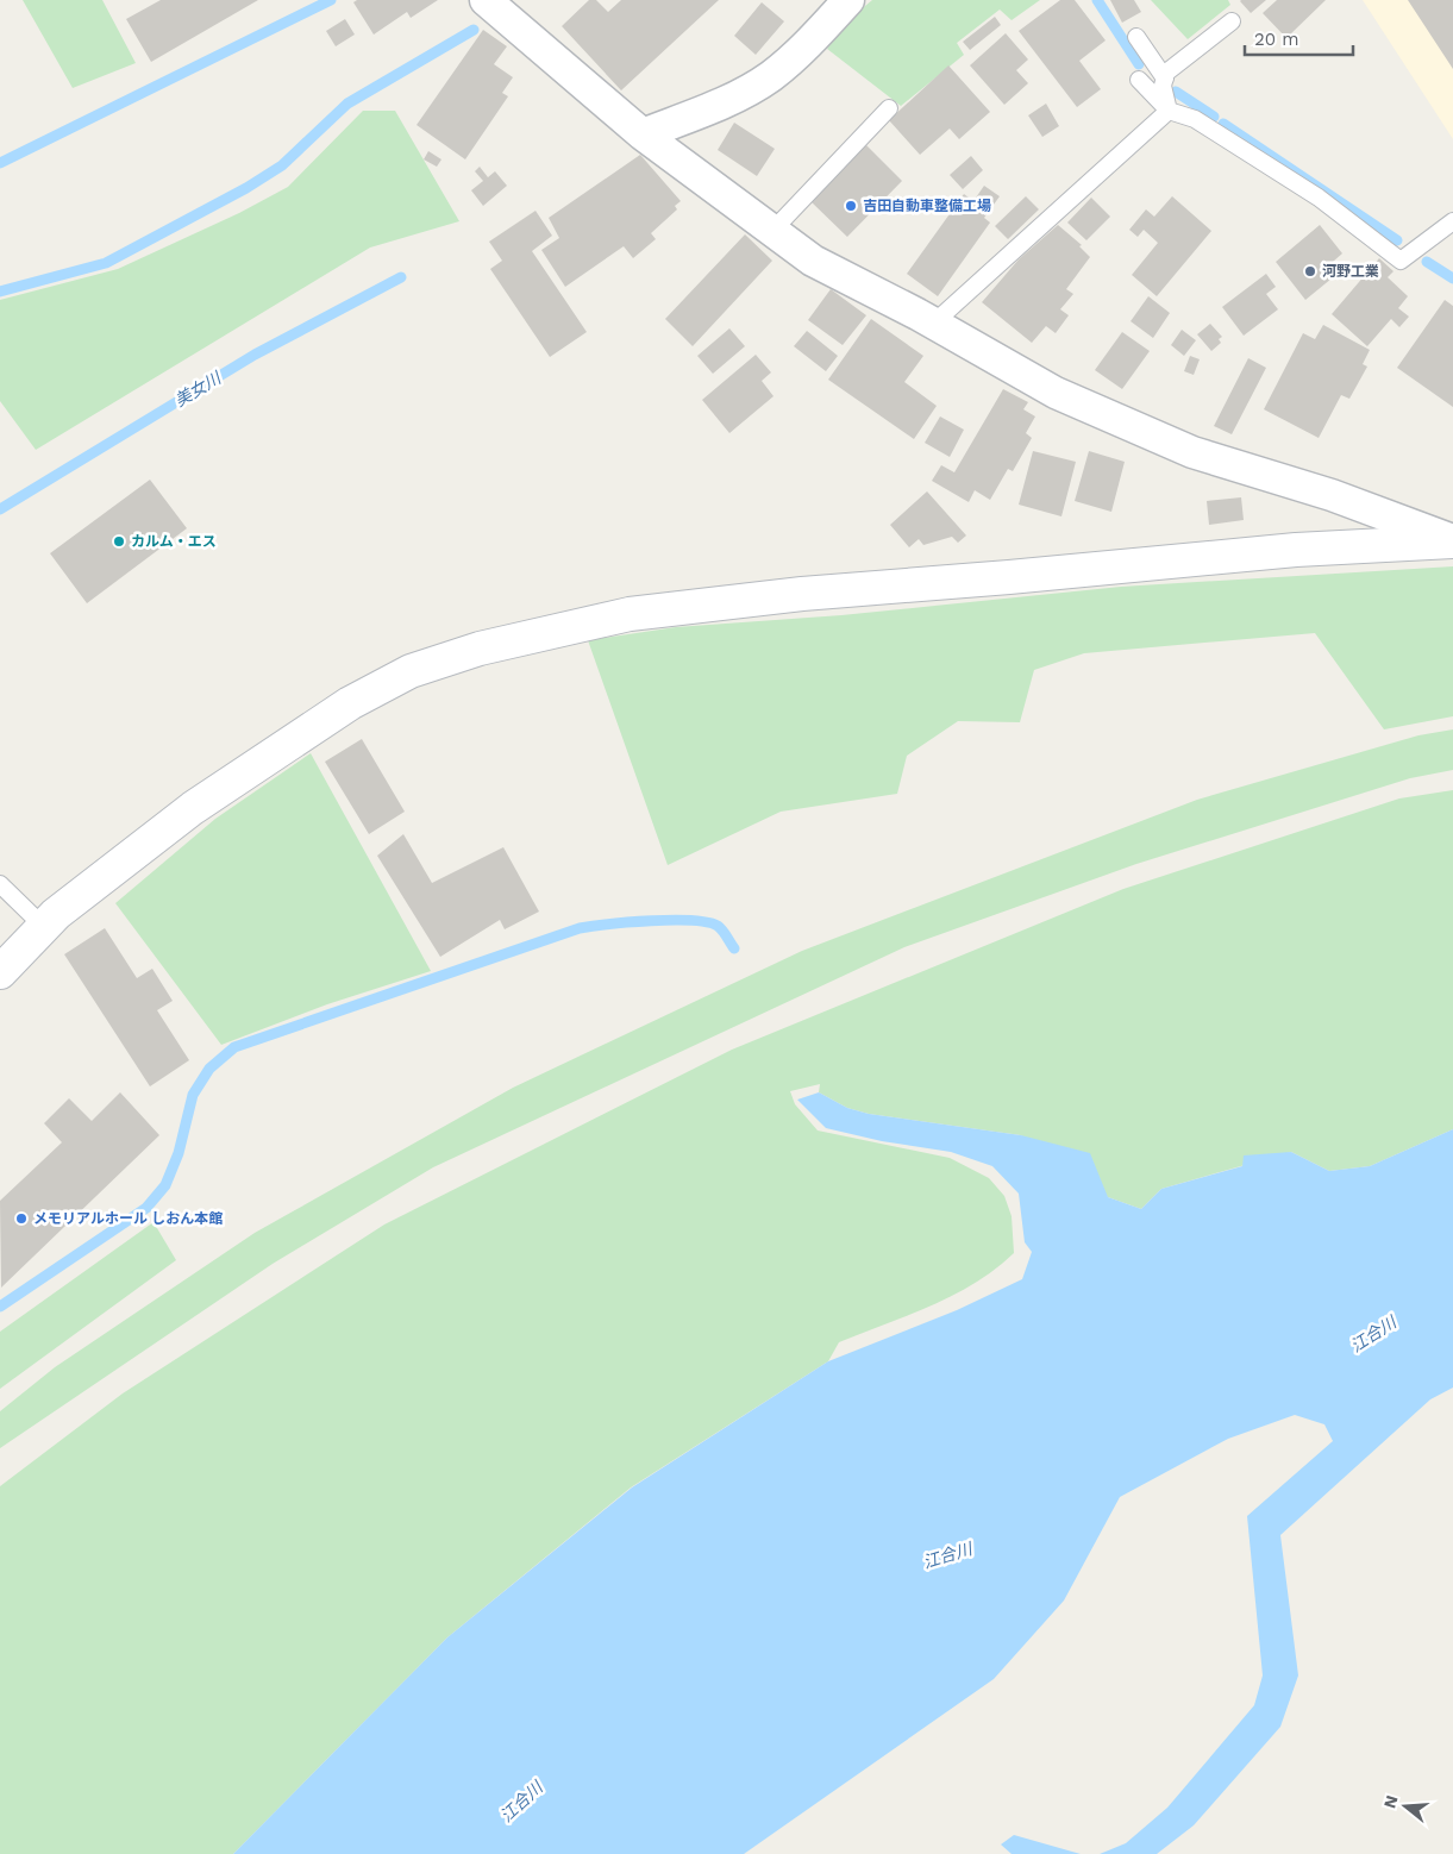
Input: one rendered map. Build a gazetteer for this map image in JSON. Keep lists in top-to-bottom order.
{
  "water": ["美女川", "江合川"],
  "places": [
    "吉田自動車整備工場",
    "河野工業",
    "カルム・エス",
    "メモリアルホール しおん本館"
  ],
  "scale_bar": "20 m",
  "north": "left"
}
